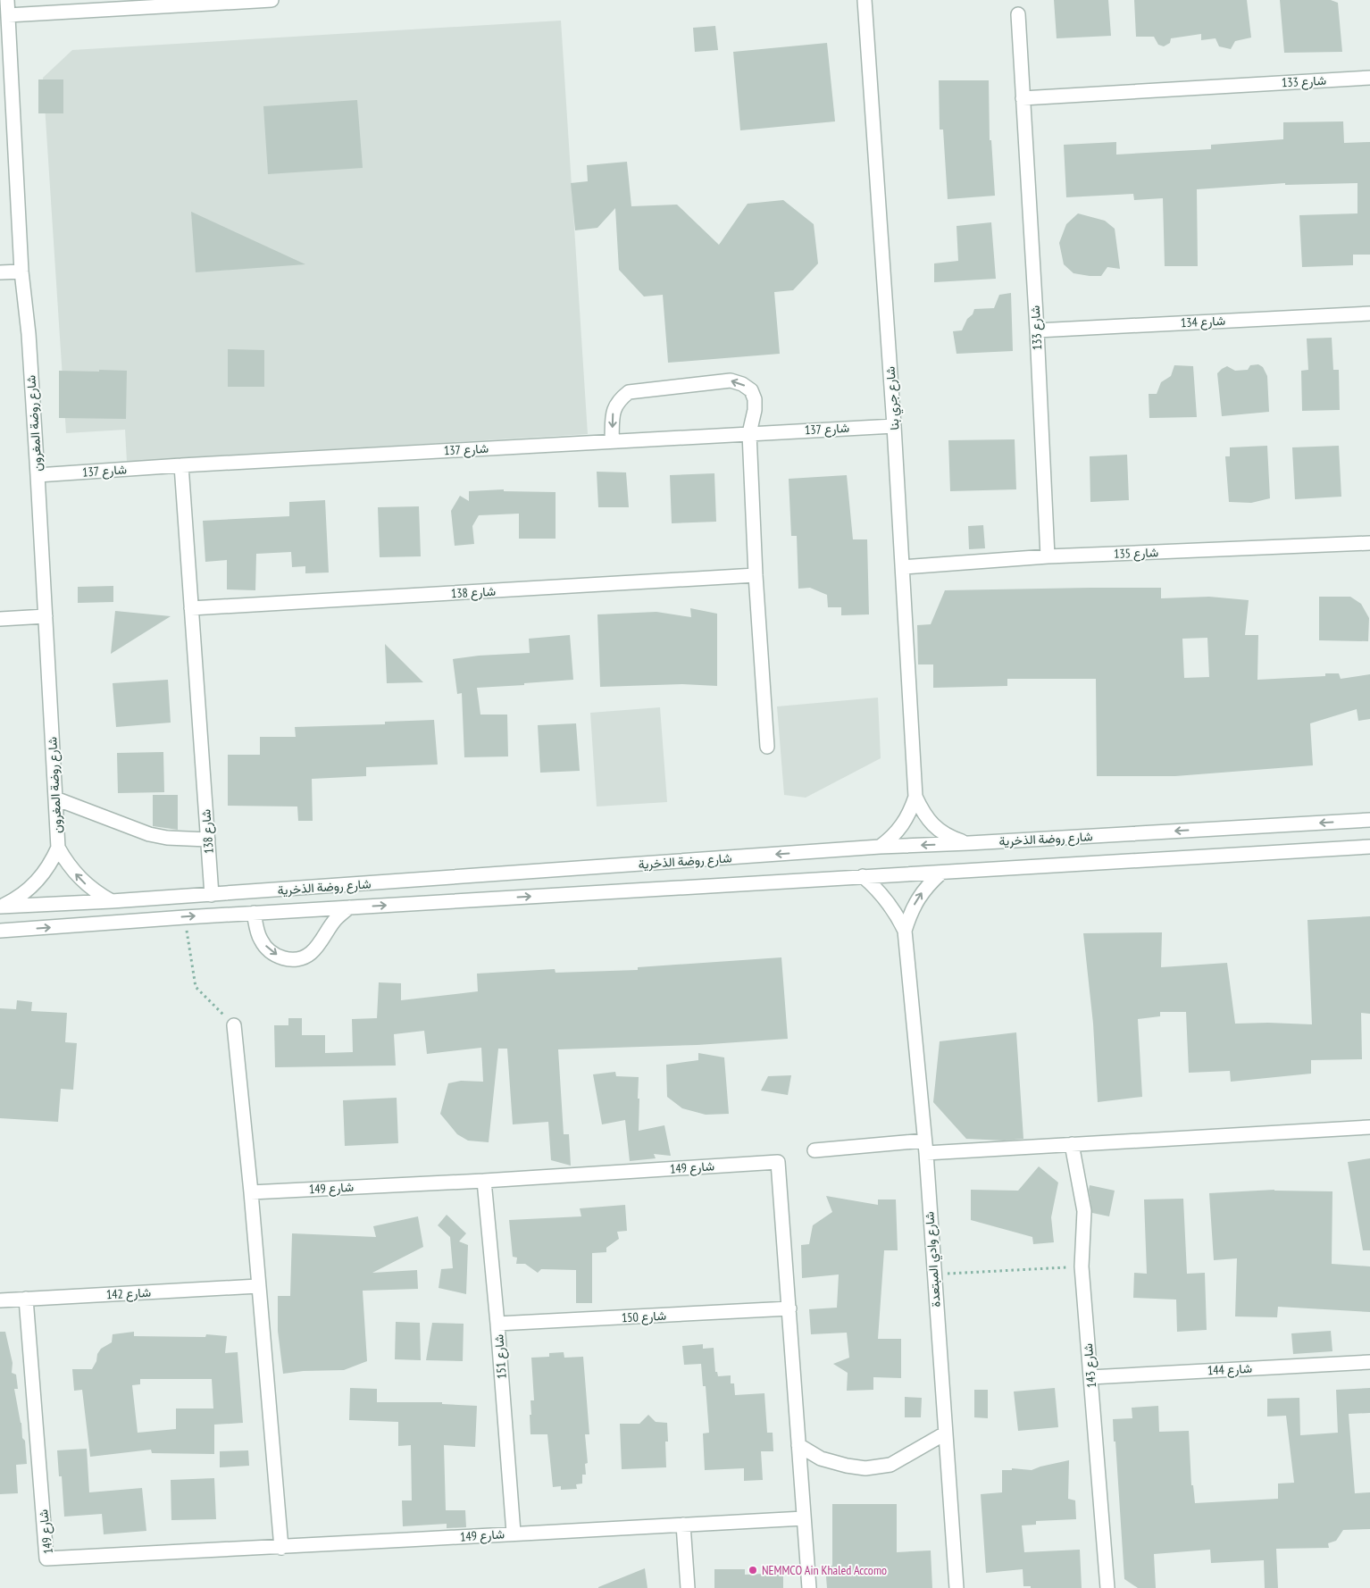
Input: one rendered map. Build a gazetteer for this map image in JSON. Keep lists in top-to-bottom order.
{
  "streets": {
    "street": [
      "شارع 133",
      "شارع 134",
      "شارع جري بنا",
      "شارع روضة المغرون",
      "شارع 137",
      "شارع 135",
      "شارع 138",
      "شارع روضة الذخرية",
      "شارع 149",
      "شارع وادي المبتعدة",
      "شارع 142",
      "شارع 150",
      "شارع 151",
      "شارع 143",
      "شارع 144"
    ]
  },
  "crossings": [
    ["شارع 133", "شارع 134"],
    ["شارع 133", "شارع 135"],
    ["شارع جري بنا", "شارع 137"],
    ["شارع جري بنا", "شارع 135"],
    ["شارع جري بنا", "شارع روضة الذخرية"],
    ["شارع روضة المغرون", "شارع 137"],
    ["شارع روضة المغرون", "شارع روضة الذخرية"],
    ["شارع 137", "شارع 138"],
    ["شارع 138", "شارع روضة الذخرية"],
    ["شارع روضة الذخرية", "شارع وادي المبتعدة"],
    ["شارع 149", "شارع 142"],
    ["شارع 149", "شارع 150"],
    ["شارع 149", "شارع 151"],
    ["شارع 150", "شارع 151"],
    ["شارع 143", "شارع 144"]
  ],
  "places": ["NEMMCO Ain Khaled Accomo"]
}
